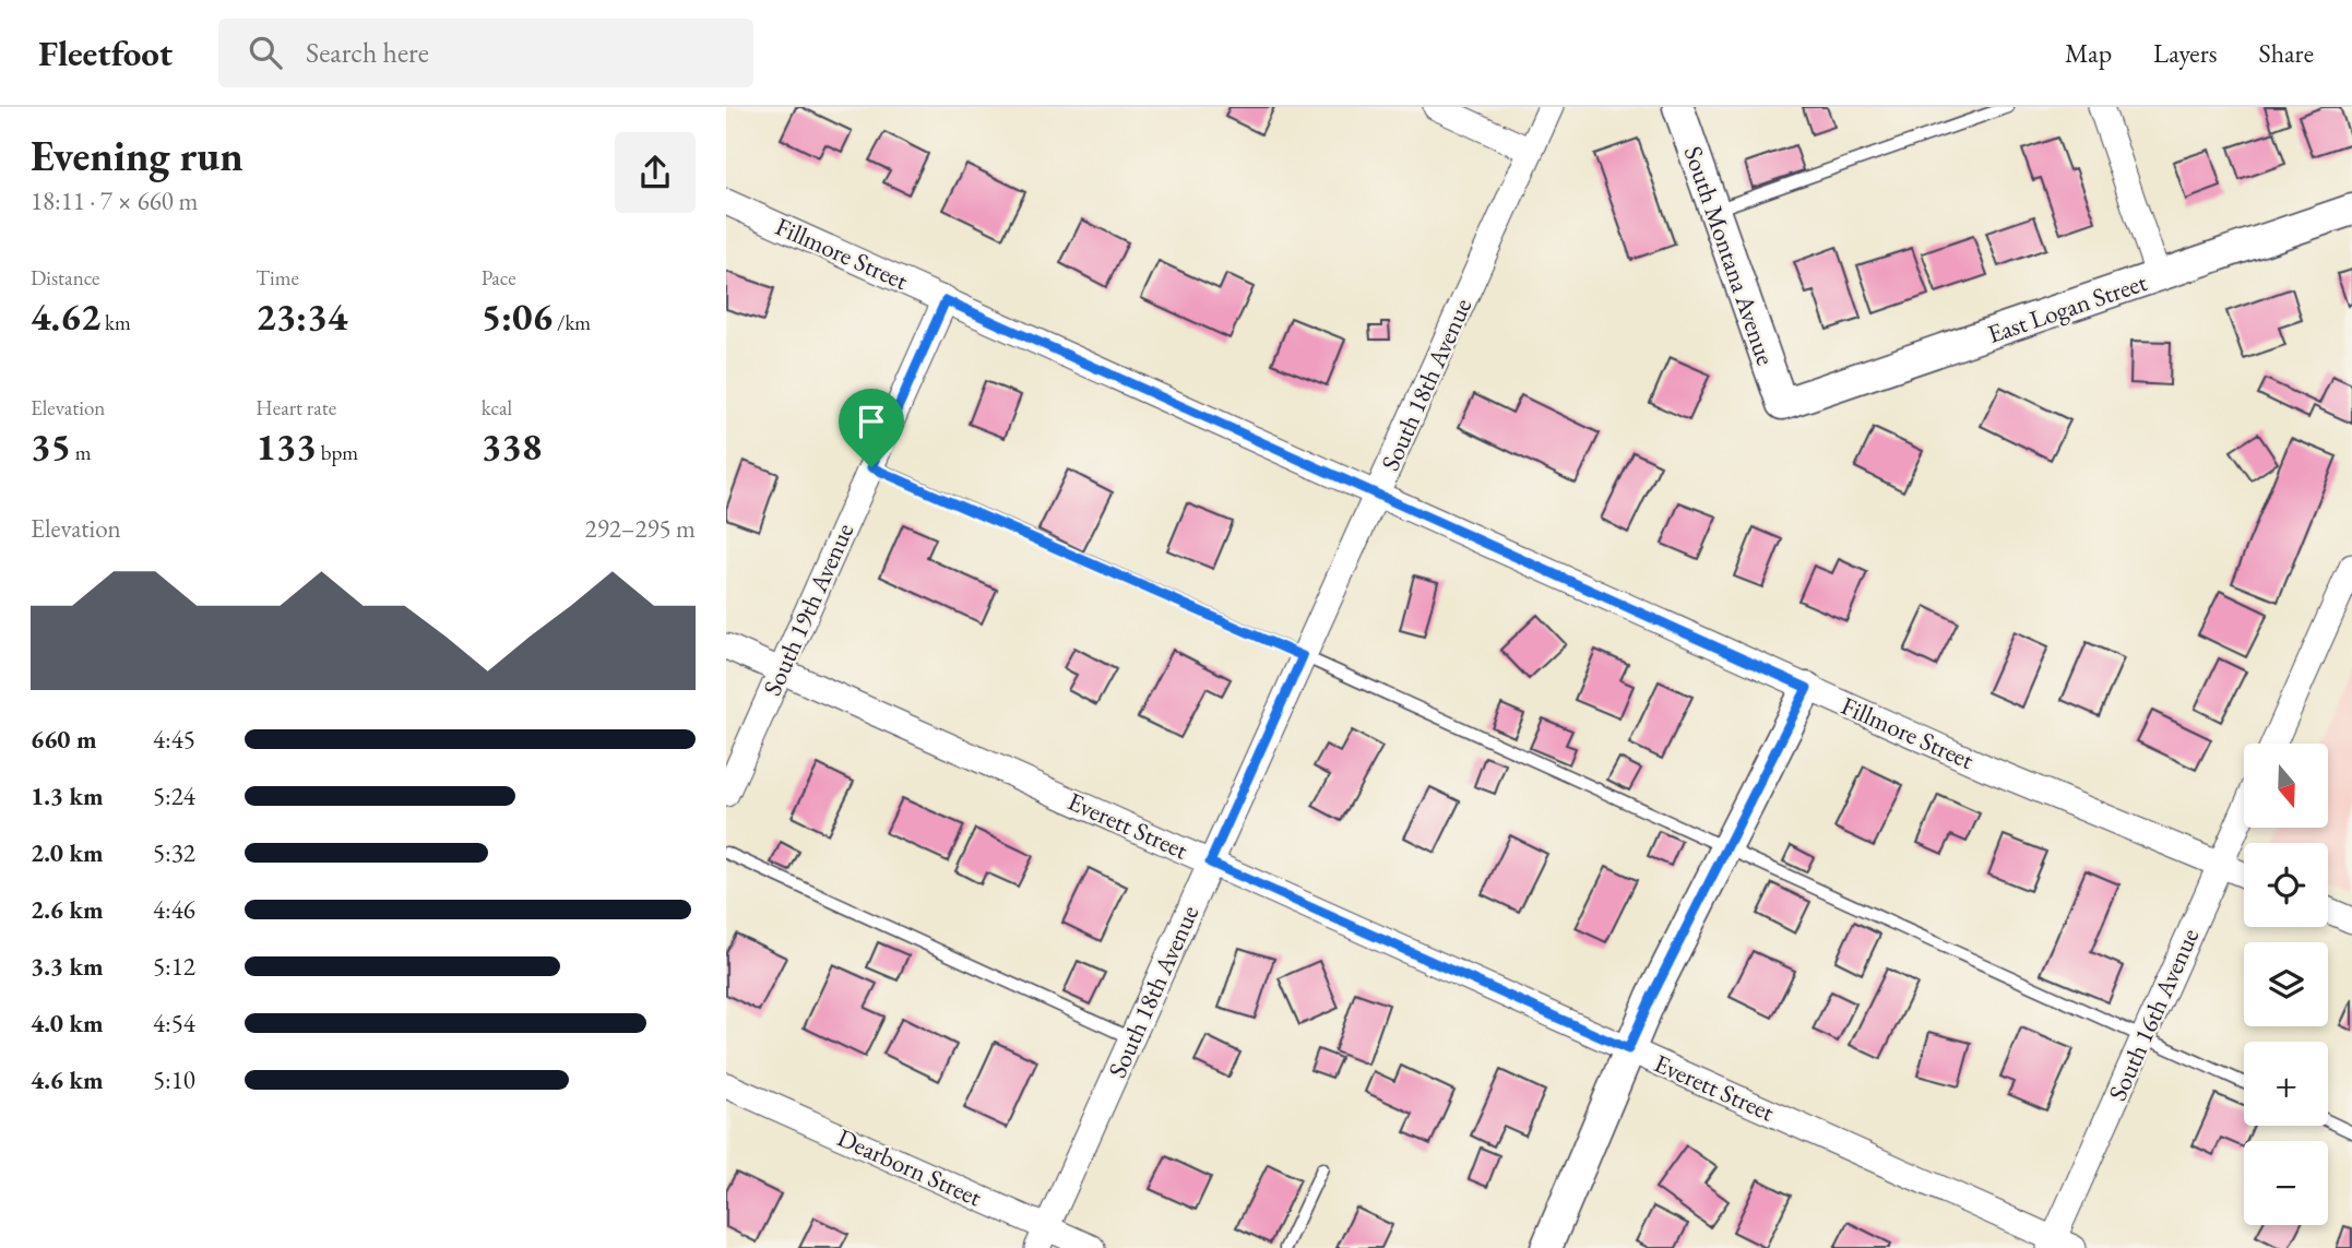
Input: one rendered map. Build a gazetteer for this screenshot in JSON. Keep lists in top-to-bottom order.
{
  "streets": {
    "street": [
      "Fillmore Street",
      "South Montana Avenue",
      "East Logan Street",
      "South 18th Avenue",
      "South 19th Avenue",
      "Everett Street",
      "South 16th Avenue",
      "Dearborn Street"
    ]
  },
  "crossings": [
    ["Fillmore Street", "South 18th Avenue"],
    ["Fillmore Street", "South 19th Avenue"],
    ["Fillmore Street", "South 16th Avenue"],
    ["South Montana Avenue", "East Logan Street"],
    ["South 18th Avenue", "Everett Street"],
    ["South 18th Avenue", "Dearborn Street"],
    ["South 19th Avenue", "Everett Street"],
    ["Everett Street", "South 16th Avenue"]
  ],
  "north": "bottom",
  "page": {
    "header": "Fleetfoot",
    "search": "Search here",
    "nav": ["Map", "Layers", "Share"],
    "heading": ["Evening run", "18:11 · 7 × 660 m"],
    "stats": [
      ["Distance", "4.62 km"],
      ["Time", "23:34"],
      ["Pace", "5:06 /km"],
      ["Elevation", "35 m"],
      ["Heart rate", "133 bpm"],
      ["kcal", "338"]
    ],
    "chart": ["Elevation", "292–295 m"],
    "list": [
      {
        "name": "660 m",
        "note": "4:45"
      },
      {
        "name": "1.3 km",
        "note": "5:24"
      },
      {
        "name": "2.0 km",
        "note": "5:32"
      },
      {
        "name": "2.6 km",
        "note": "4:46"
      },
      {
        "name": "3.3 km",
        "note": "5:12"
      },
      {
        "name": "4.0 km",
        "note": "4:54"
      },
      {
        "name": "4.6 km",
        "note": "5:10"
      }
    ],
    "map_buttons": ["+", "−"]
  }
}
